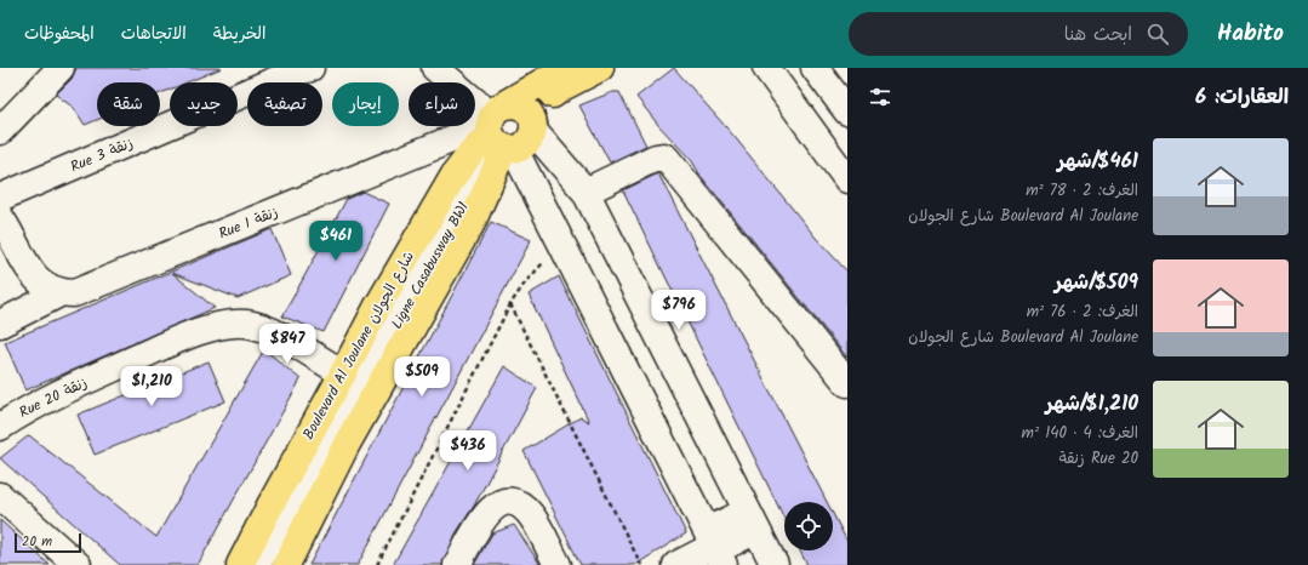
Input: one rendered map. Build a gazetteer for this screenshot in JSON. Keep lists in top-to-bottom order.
{
  "streets": {
    "main road": ["Boulevard Al Joulane شارع الجولان"],
    "street": [
      "Rue 3 زنقة",
      "Rue 1 زنقة",
      "Ligne Casabusway BW1",
      "Rue 20 زنقة"
    ]
  },
  "crossings": [
    ["Rue 1 زنقة", "Ligne Casabusway BW1"],
    ["Rue 1 زنقة", "Boulevard Al Joulane شارع الجولان"],
    ["Ligne Casabusway BW1", "Boulevard Al Joulane شارع الجولان"],
    ["Boulevard Al Joulane شارع الجولان", "Rue 20 زنقة"]
  ],
  "scale_bar": "20 m",
  "page": {
    "header": "Habito",
    "search": "ابحث هنا",
    "nav": ["الخريطة", "الاتجاهات", "المحفوظات"],
    "heading": "العقارات: 6",
    "chip": [
      "شراء",
      "إيجار",
      "تصفية",
      "جديد",
      "شقة"
    ],
    "list": [
      {
        "name": "$461/شهر",
        "note": "الغرف: 2 · 78 m² · Boulevard Al Joulane شارع الجولان"
      },
      {
        "name": "$509/شهر",
        "note": "الغرف: 2 · 76 m² · Boulevard Al Joulane شارع الجولان"
      },
      {
        "name": "$1,210/شهر",
        "note": "الغرف: 4 · 140 m² · Rue 20 زنقة"
      }
    ],
    "price": [
      "$461",
      "$796",
      "$847",
      "$509",
      "$1,210",
      "$436"
    ],
    "scale": "20 m"
  }
}
